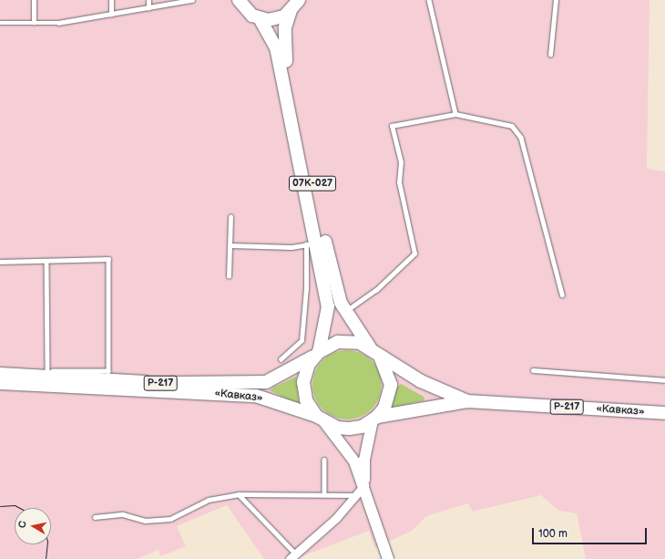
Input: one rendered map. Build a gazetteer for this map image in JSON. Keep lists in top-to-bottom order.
{
  "streets": {
    "main road": ["07К-027", "Р-217", "«Кавказ»"]
  },
  "crossings": [
    ["07К-027", "«Кавказ»"]
  ],
  "scale_bar": "100 m",
  "north": "left"
}
